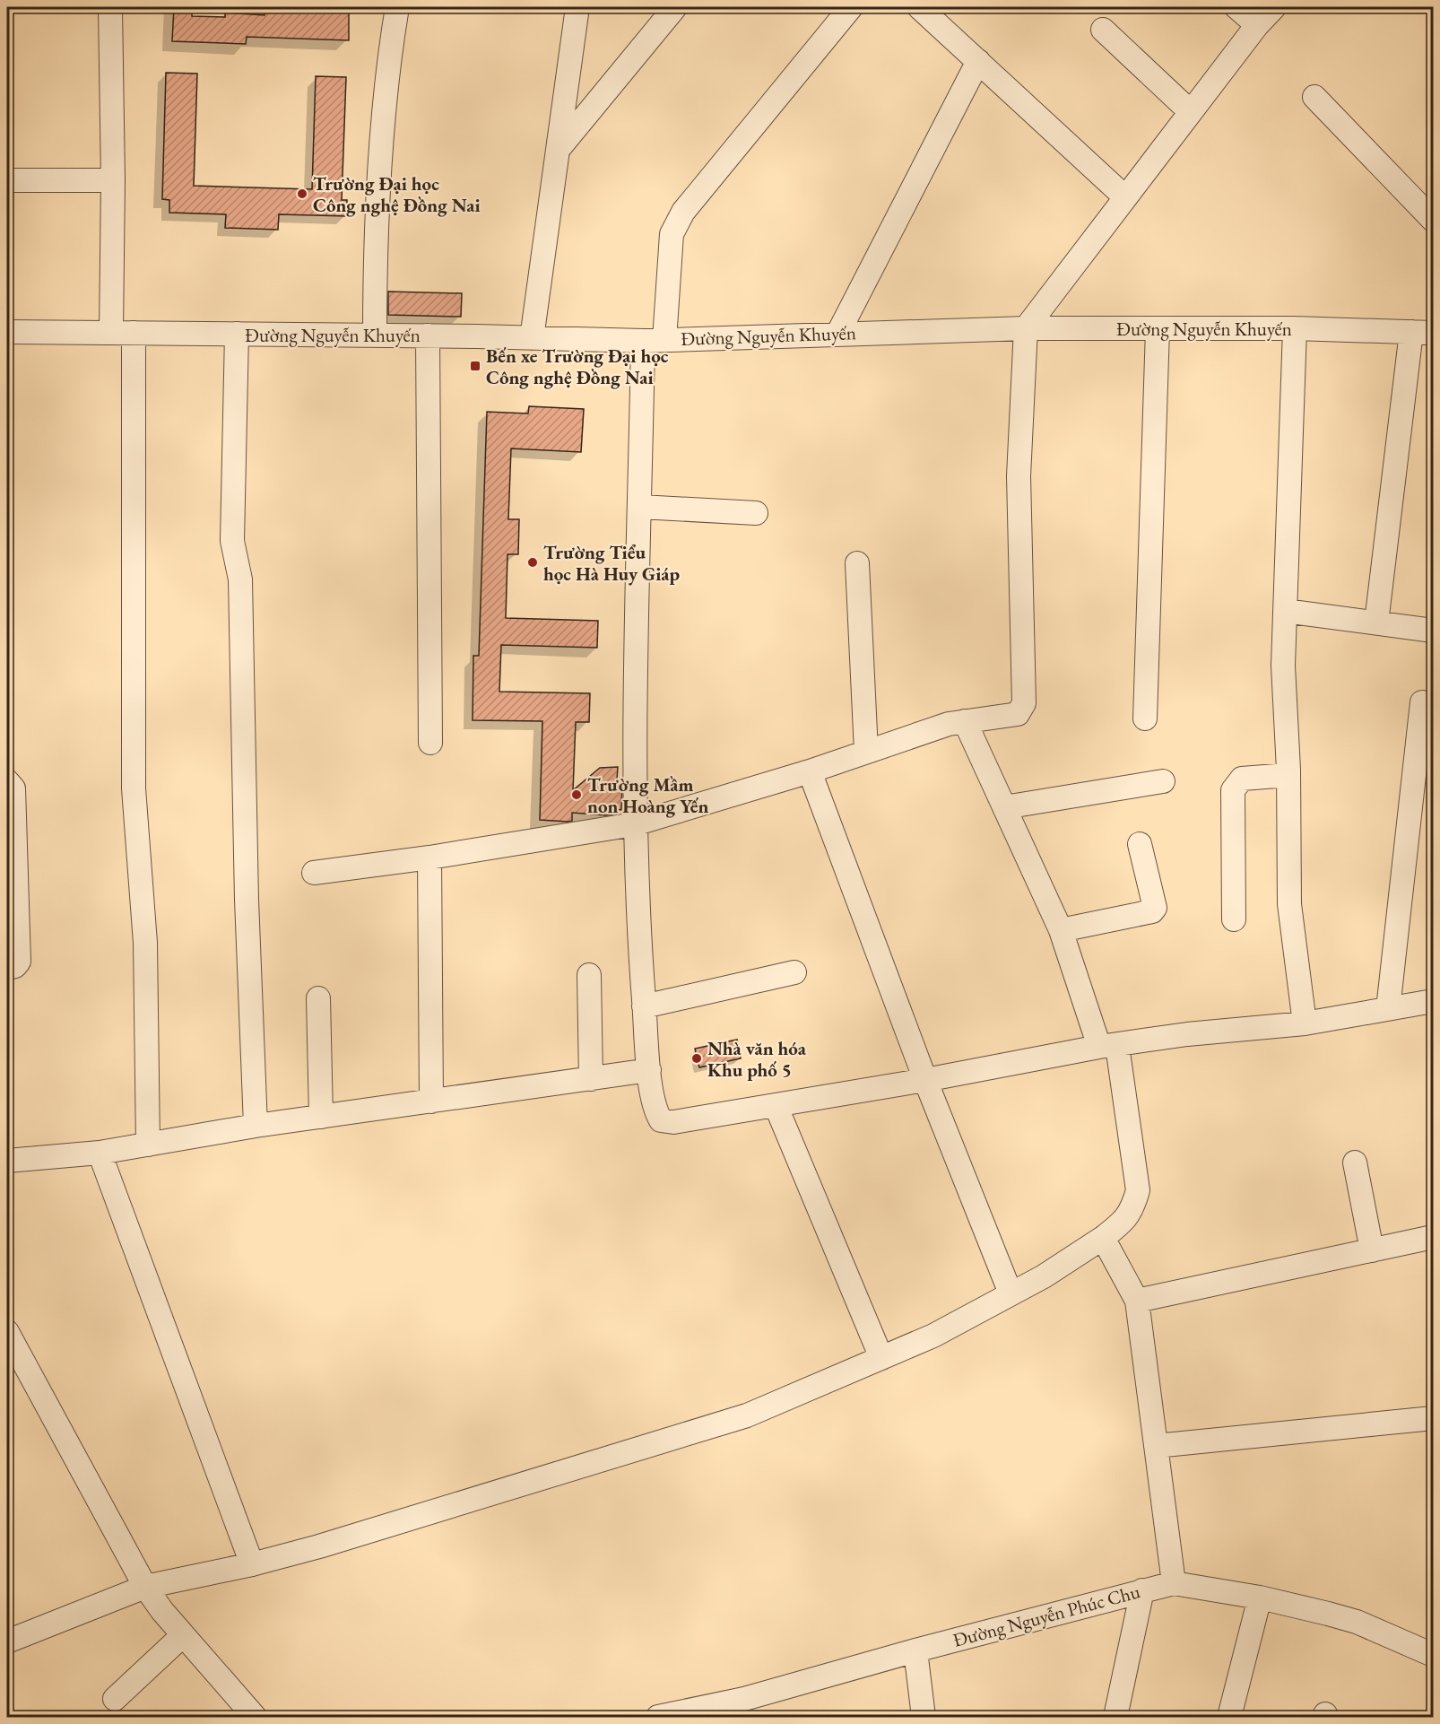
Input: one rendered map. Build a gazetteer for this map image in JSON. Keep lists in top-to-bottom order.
{
  "streets": {
    "street": ["Đường Nguyễn Khuyến", "Đường Nguyễn Phúc Chu"]
  },
  "places": {
    "other": [
      "Trường Đại học Công nghệ Đồng Nai",
      "Trường Tiểu học Hà Huy Giáp",
      "Trường Mầm non Hoàng Yến",
      "Nhà văn hóa Khu phố 5"
    ],
    "transit": ["Bến xe Trường Đại học Công nghệ Đồng Nai"]
  }
}
